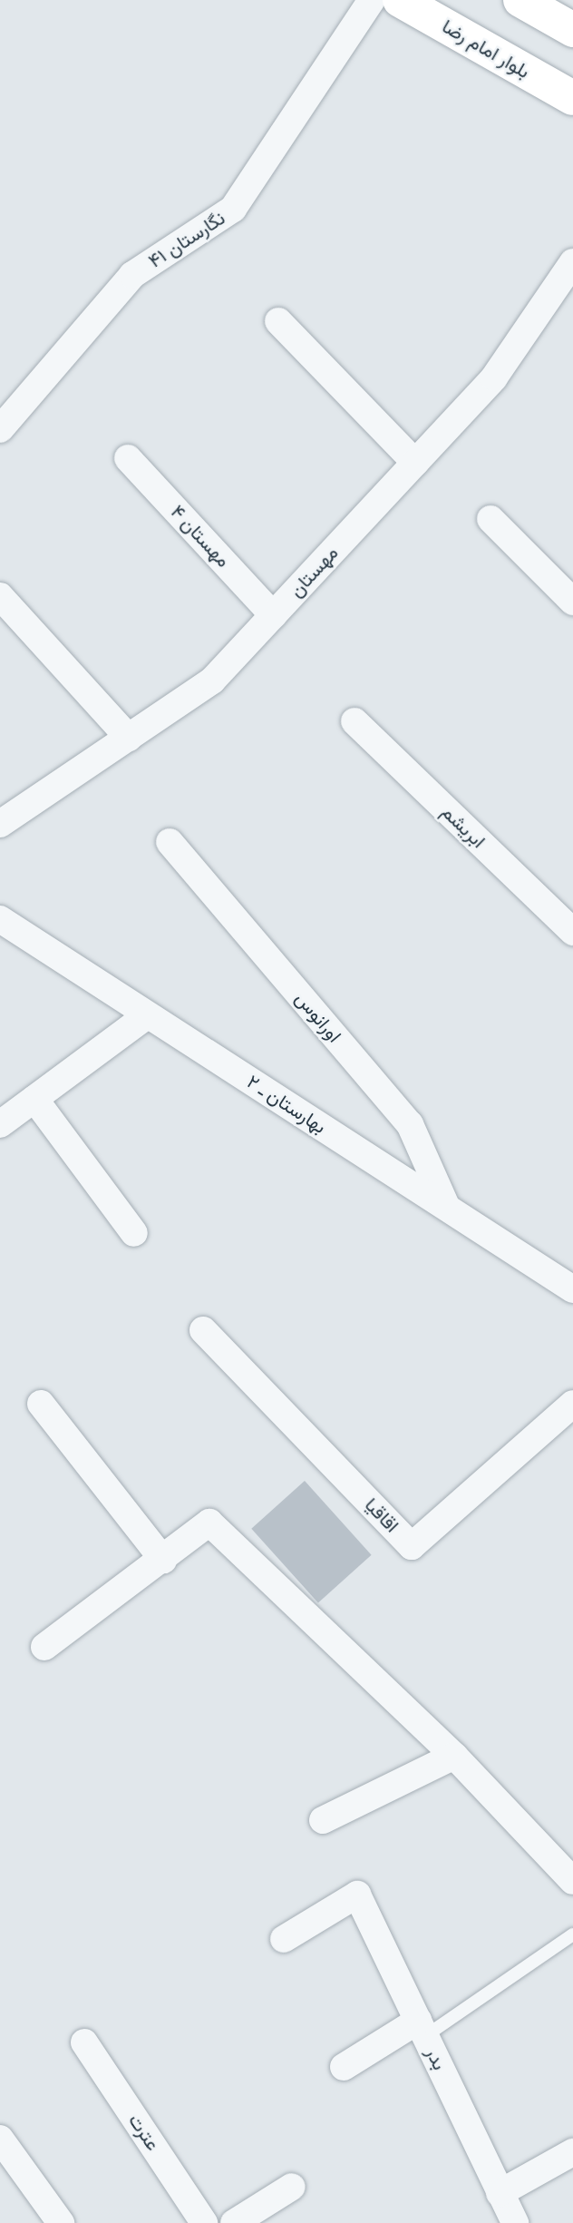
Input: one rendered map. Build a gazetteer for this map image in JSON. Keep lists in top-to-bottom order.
{
  "streets": {
    "main road": ["بلوار امام رضا"],
    "street": [
      "نگارستان ۴۱",
      "مهستان ۴",
      "مهستان",
      "ابریشم",
      "اورانوس",
      "بهارستان ـ ۲",
      "اقاقیا",
      "بدر",
      "عترت"
    ]
  },
  "crossings": [
    ["مهستان ۴", "مهستان"],
    ["اورانوس", "بهارستان ـ ۲"]
  ]
}
